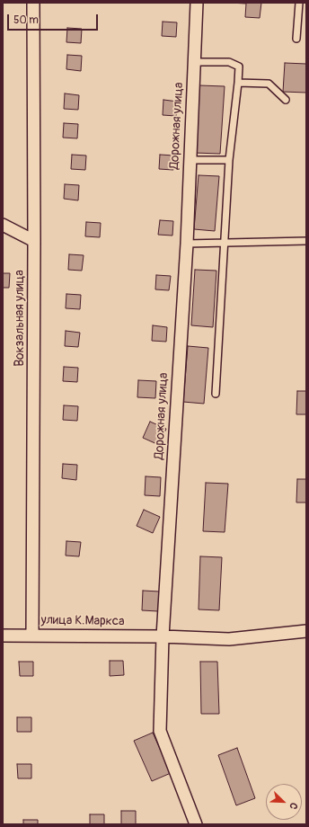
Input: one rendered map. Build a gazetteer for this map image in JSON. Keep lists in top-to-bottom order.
{
  "streets": {
    "street": ["Дорожная улица", "Вокзальная улица", "улица К.Маркса"]
  },
  "crossings": [
    ["Дорожная улица", "улица К.Маркса"],
    ["Вокзальная улица", "улица К.Маркса"]
  ],
  "scale_bar": "50 m",
  "north": "bottom right"
}
